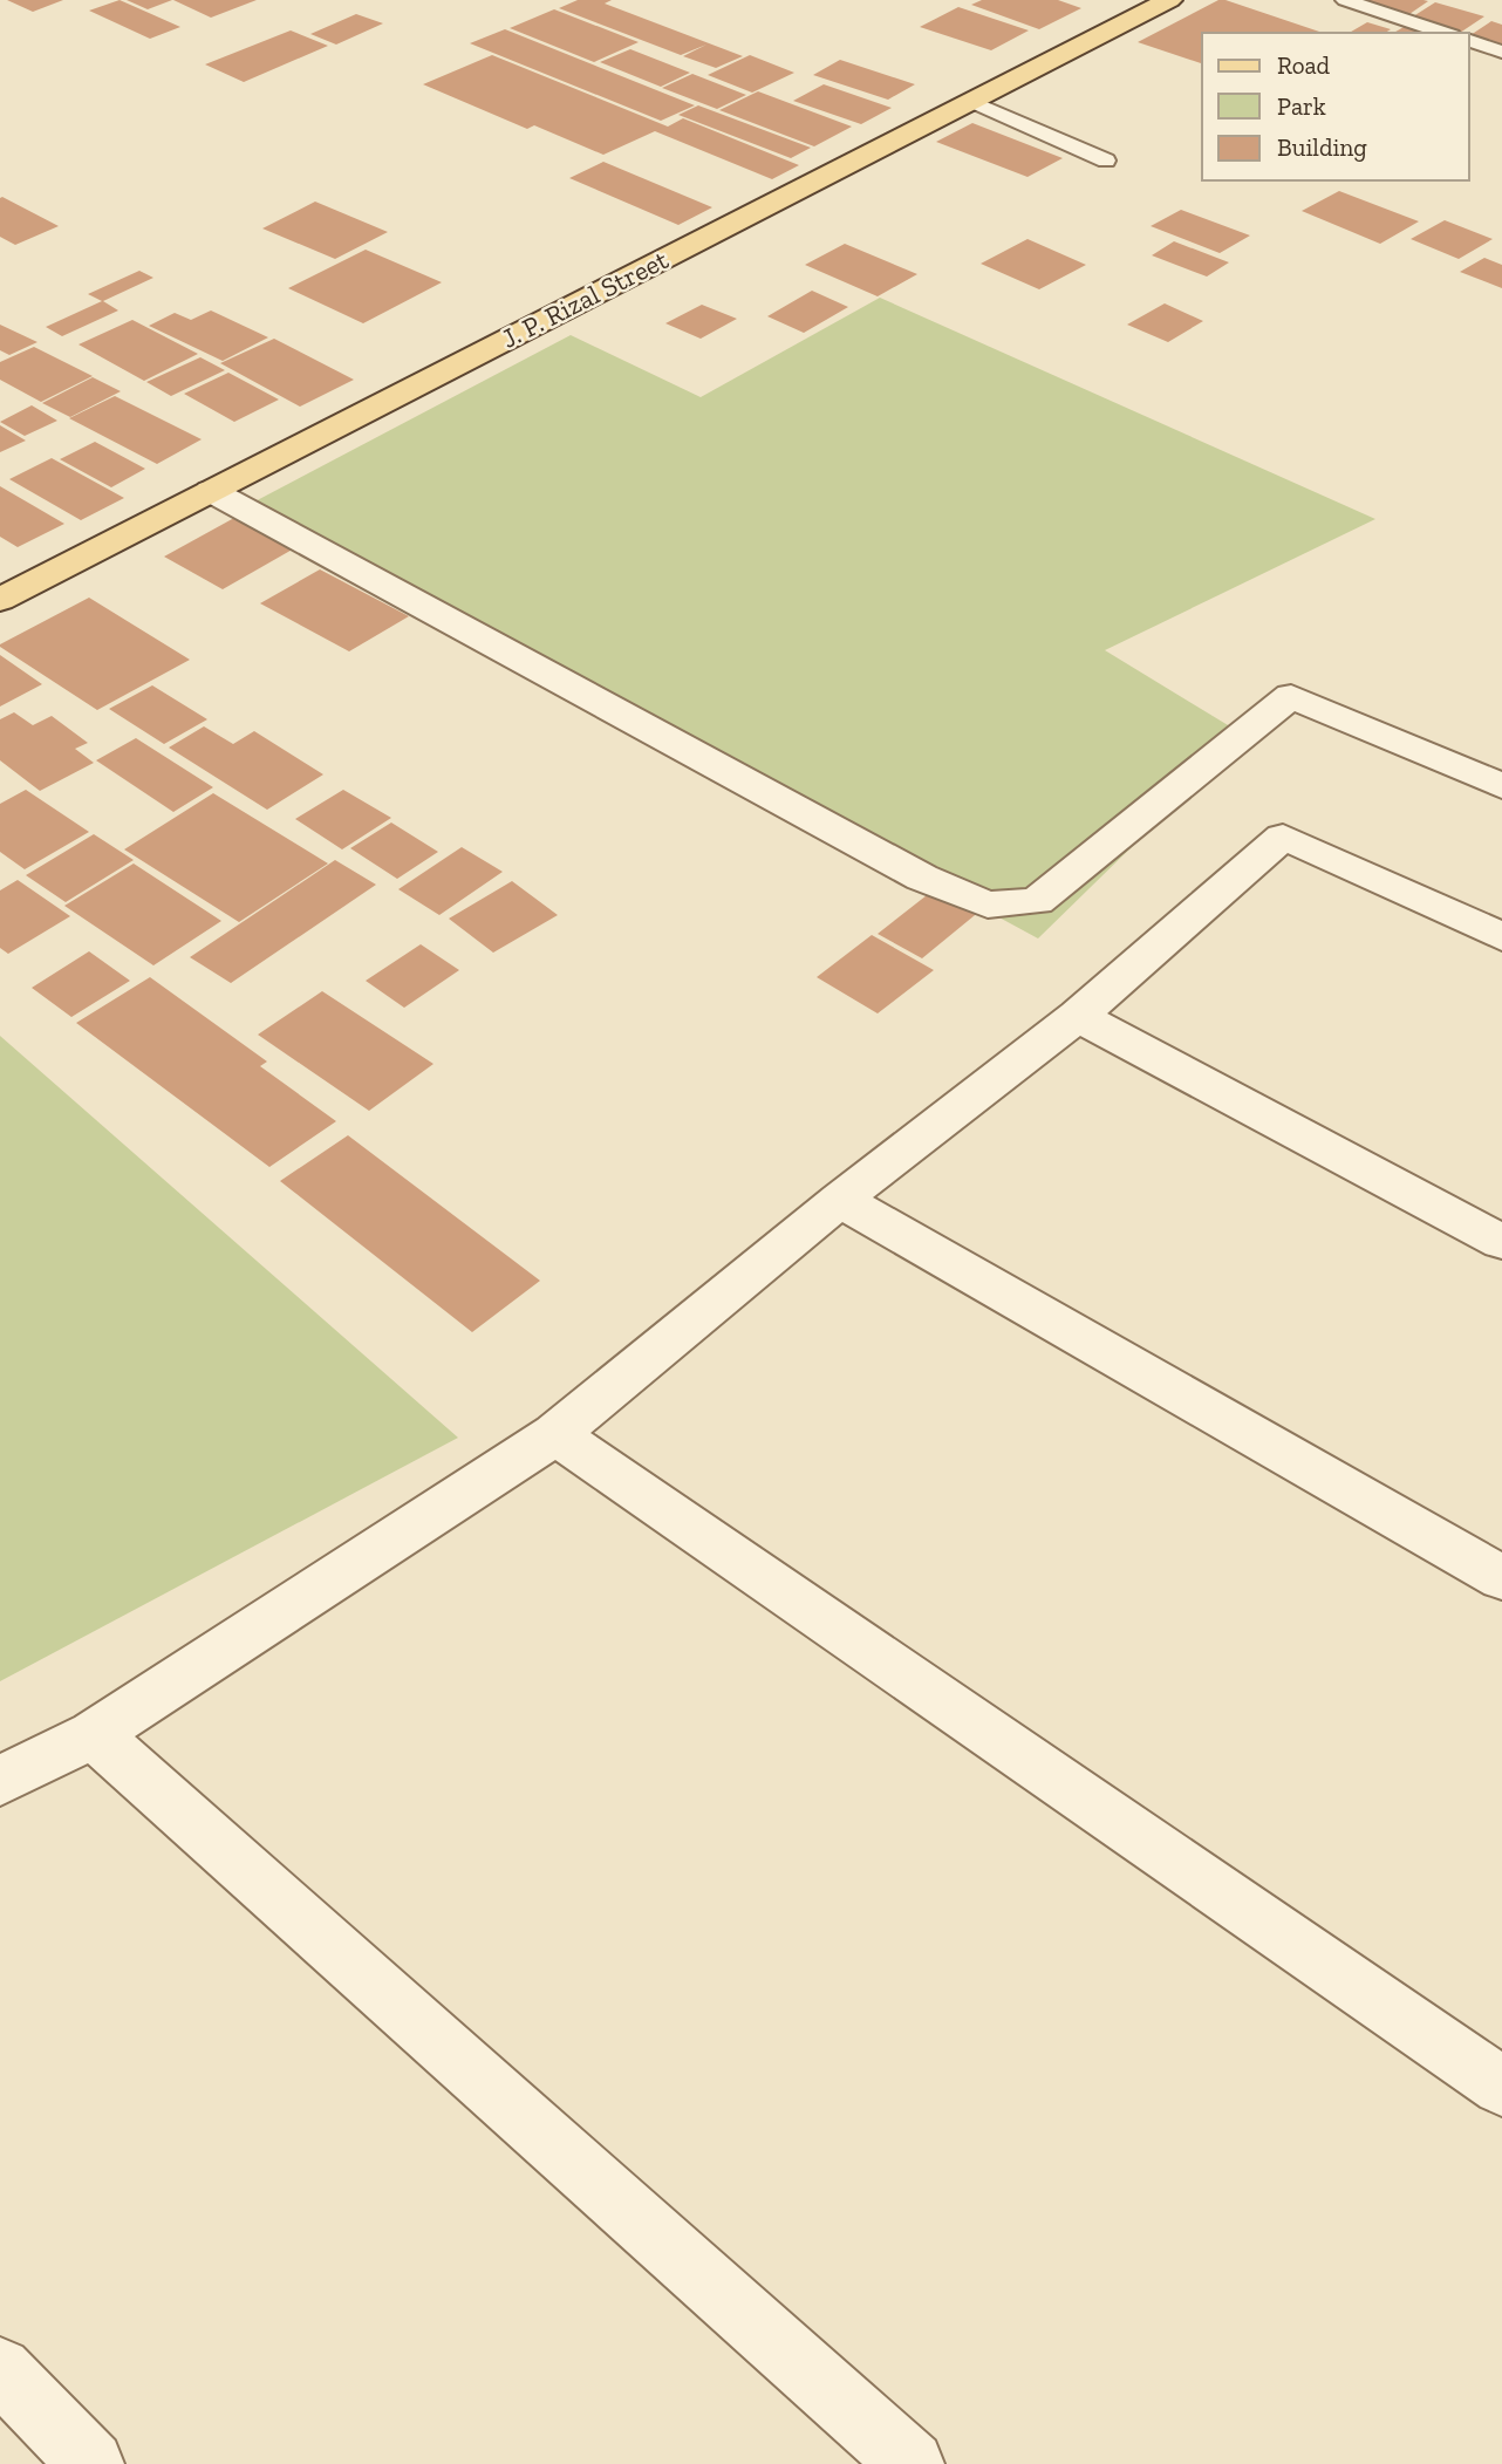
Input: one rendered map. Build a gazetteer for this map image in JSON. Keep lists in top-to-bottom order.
{
  "streets": {
    "main road": ["J. P. Rizal Street"]
  },
  "legend": ["Road", "Park", "Building"]
}
